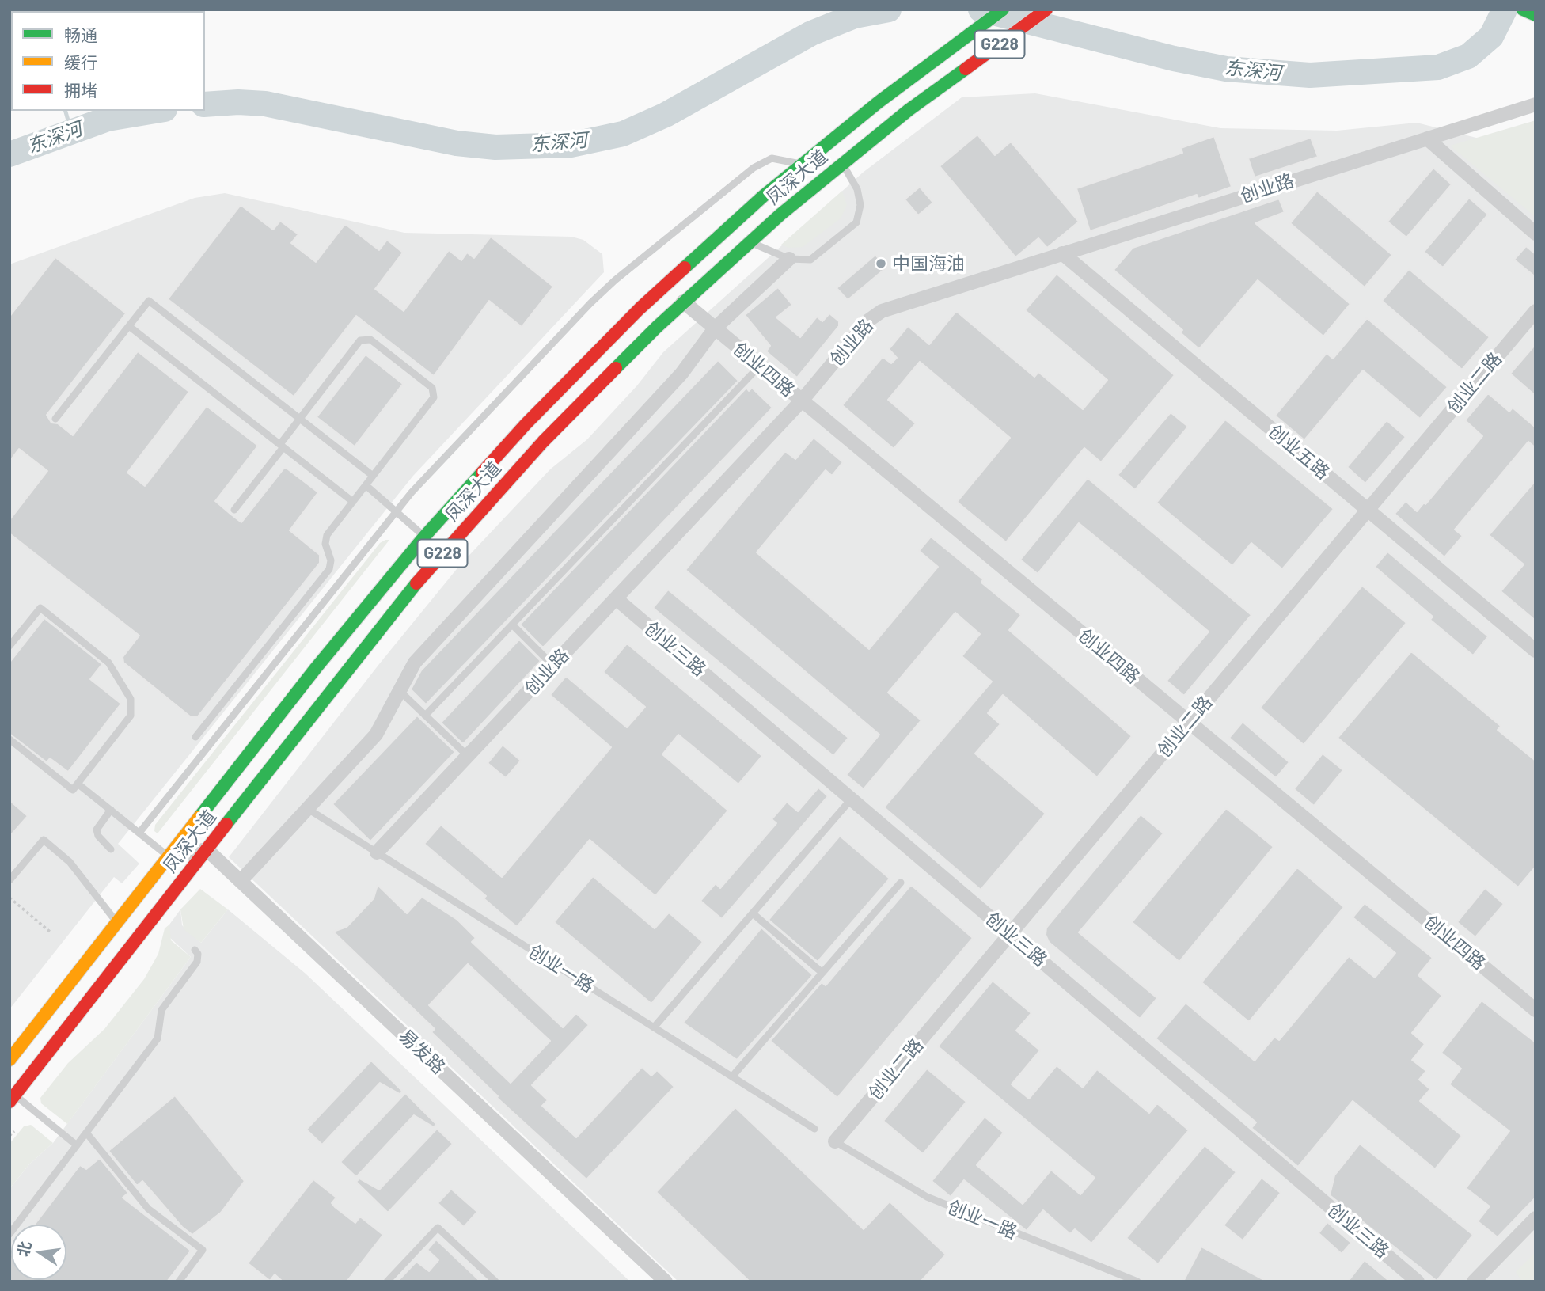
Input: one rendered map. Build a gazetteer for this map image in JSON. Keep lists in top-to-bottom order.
{
  "streets": {
    "main road": ["G228", "凤深大道"],
    "street": [
      "创业路",
      "创业四路",
      "创业二路",
      "创业五路",
      "创业三路",
      "易发路"
    ],
    "lane": ["创业一路"]
  },
  "crossings": [
    ["凤深大道", "创业四路"],
    ["凤深大道", "易发路"],
    ["创业路", "创业四路"],
    ["创业路", "创业五路"],
    ["创业路", "创业三路"],
    ["创业路", "创业一路"],
    ["创业四路", "创业二路"],
    ["创业二路", "创业五路"],
    ["创业二路", "创业三路"],
    ["创业二路", "创业一路"]
  ],
  "water": ["东深河"],
  "places": ["中国海油"],
  "legend": ["畅通", "缓行", "拥堵"],
  "north": "left"
}
